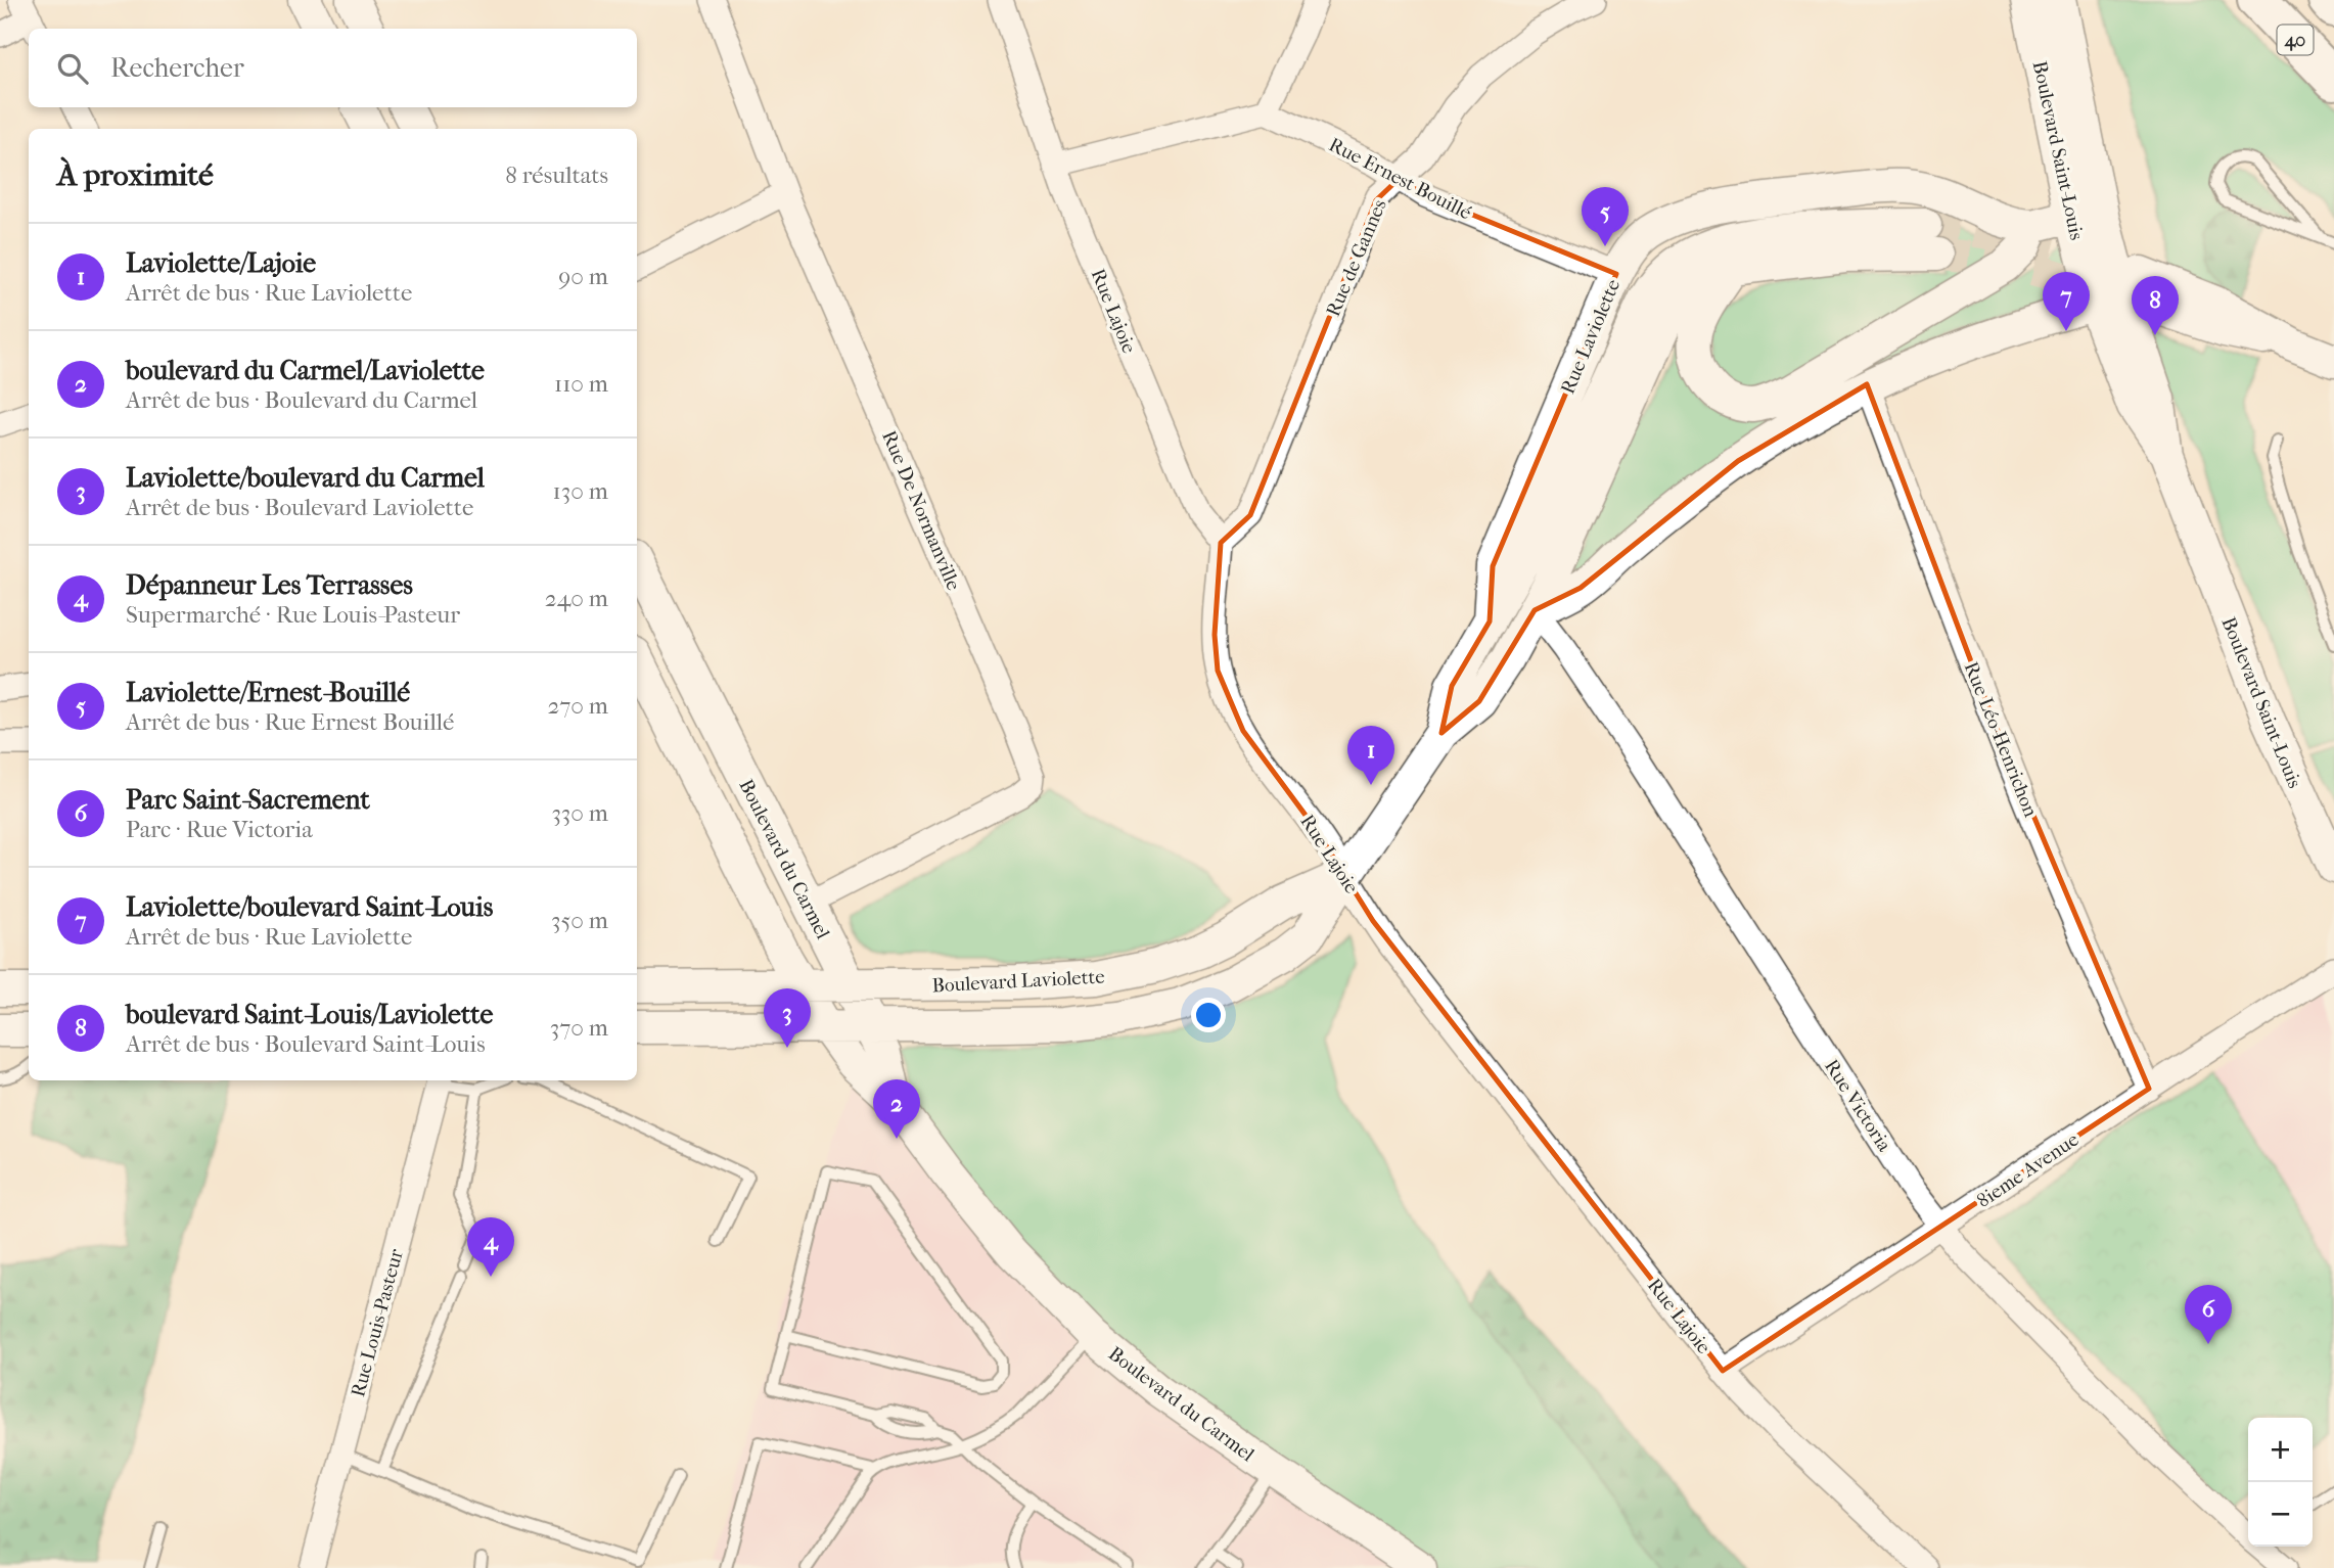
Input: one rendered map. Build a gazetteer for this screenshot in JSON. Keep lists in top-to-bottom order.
{
  "streets": {
    "highway": ["40"],
    "street": [
      "Boulevard Saint-Louis",
      "Rue Ernest Bouillé",
      "Rue de Gannes",
      "Rue Lajoie",
      "Rue Laviolette",
      "Rue De Normanville",
      "Rue Léo-Henrichon",
      "Boulevard du Carmel",
      "Boulevard Laviolette",
      "Rue Victoria",
      "8ieme Avenue",
      "Rue Louis-Pasteur"
    ]
  },
  "crossings": [
    ["Rue Ernest Bouillé", "Rue de Gannes"],
    ["Rue Ernest Bouillé", "Rue Laviolette"],
    ["Rue de Gannes", "Rue Lajoie"],
    ["Rue Lajoie", "Rue Laviolette"],
    ["Rue Lajoie", "Boulevard Laviolette"],
    ["Rue Lajoie", "8ieme Avenue"],
    ["Rue Laviolette", "Boulevard Laviolette"],
    ["Rue Laviolette", "Rue Victoria"],
    ["Rue De Normanville", "Boulevard du Carmel"],
    ["Rue Léo-Henrichon", "8ieme Avenue"],
    ["Boulevard du Carmel", "Boulevard Laviolette"],
    ["Rue Victoria", "8ieme Avenue"]
  ],
  "page": {
    "search": "Rechercher",
    "heading": ["À proximité", "8 résultats"],
    "pins": [
      "5",
      "7",
      "8",
      "1",
      "3",
      "2",
      "4",
      "6"
    ],
    "list": [
      {
        "mark": "1",
        "name": "Laviolette/Lajoie",
        "note": "Arrêt de bus · Rue Laviolette",
        "value": "90 m"
      },
      {
        "mark": "2",
        "name": "boulevard du Carmel/Laviolette",
        "note": "Arrêt de bus · Boulevard du Carmel",
        "value": "110 m"
      },
      {
        "mark": "3",
        "name": "Laviolette/boulevard du Carmel",
        "note": "Arrêt de bus · Boulevard Laviolette",
        "value": "130 m"
      },
      {
        "mark": "4",
        "name": "Dépanneur Les Terrasses",
        "note": "Supermarché · Rue Louis-Pasteur",
        "value": "240 m"
      },
      {
        "mark": "5",
        "name": "Laviolette/Ernest-Bouillé",
        "note": "Arrêt de bus · Rue Ernest Bouillé",
        "value": "270 m"
      },
      {
        "mark": "6",
        "name": "Parc Saint-Sacrement",
        "note": "Parc · Rue Victoria",
        "value": "330 m"
      },
      {
        "mark": "7",
        "name": "Laviolette/boulevard Saint-Louis",
        "note": "Arrêt de bus · Rue Laviolette",
        "value": "350 m"
      },
      {
        "mark": "8",
        "name": "boulevard Saint-Louis/Laviolette",
        "note": "Arrêt de bus · Boulevard Saint-Louis",
        "value": "370 m"
      }
    ],
    "map_buttons": ["+", "−"]
  }
}
